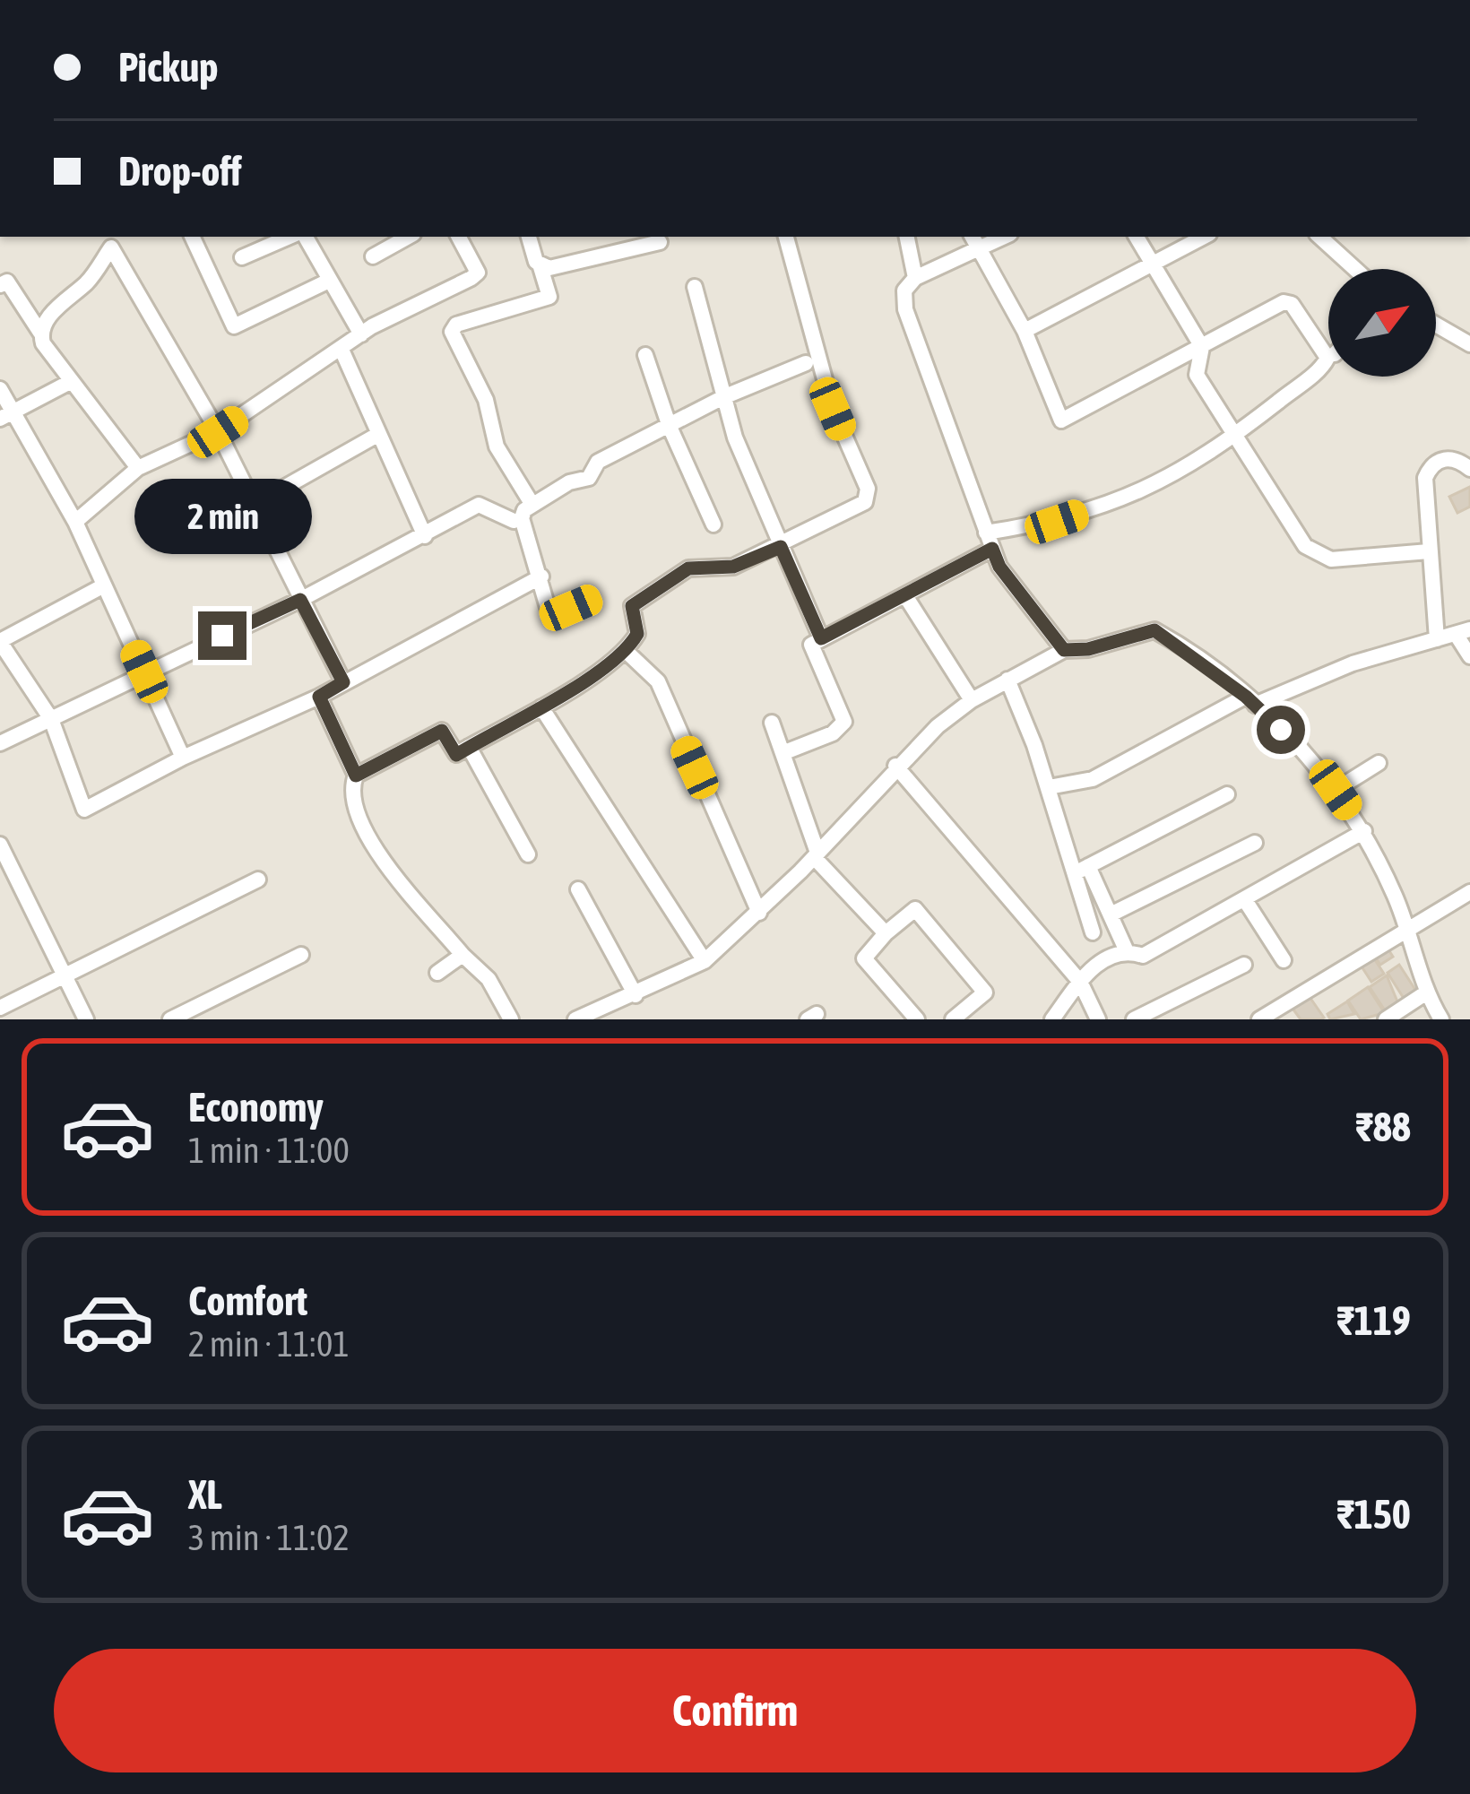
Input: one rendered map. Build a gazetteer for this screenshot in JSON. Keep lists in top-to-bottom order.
{
  "north": "top right",
  "page": {
    "banner": ["Pickup", "Drop-off"],
    "bubble": "2 min",
    "list": [
      {
        "name": "Economy",
        "note": "1 min · 11:00",
        "value": "₹88"
      },
      {
        "name": "Comfort",
        "note": "2 min · 11:01",
        "value": "₹119"
      },
      {
        "name": "XL",
        "note": "3 min · 11:02",
        "value": "₹150"
      }
    ],
    "buttons": "Confirm"
  }
}
